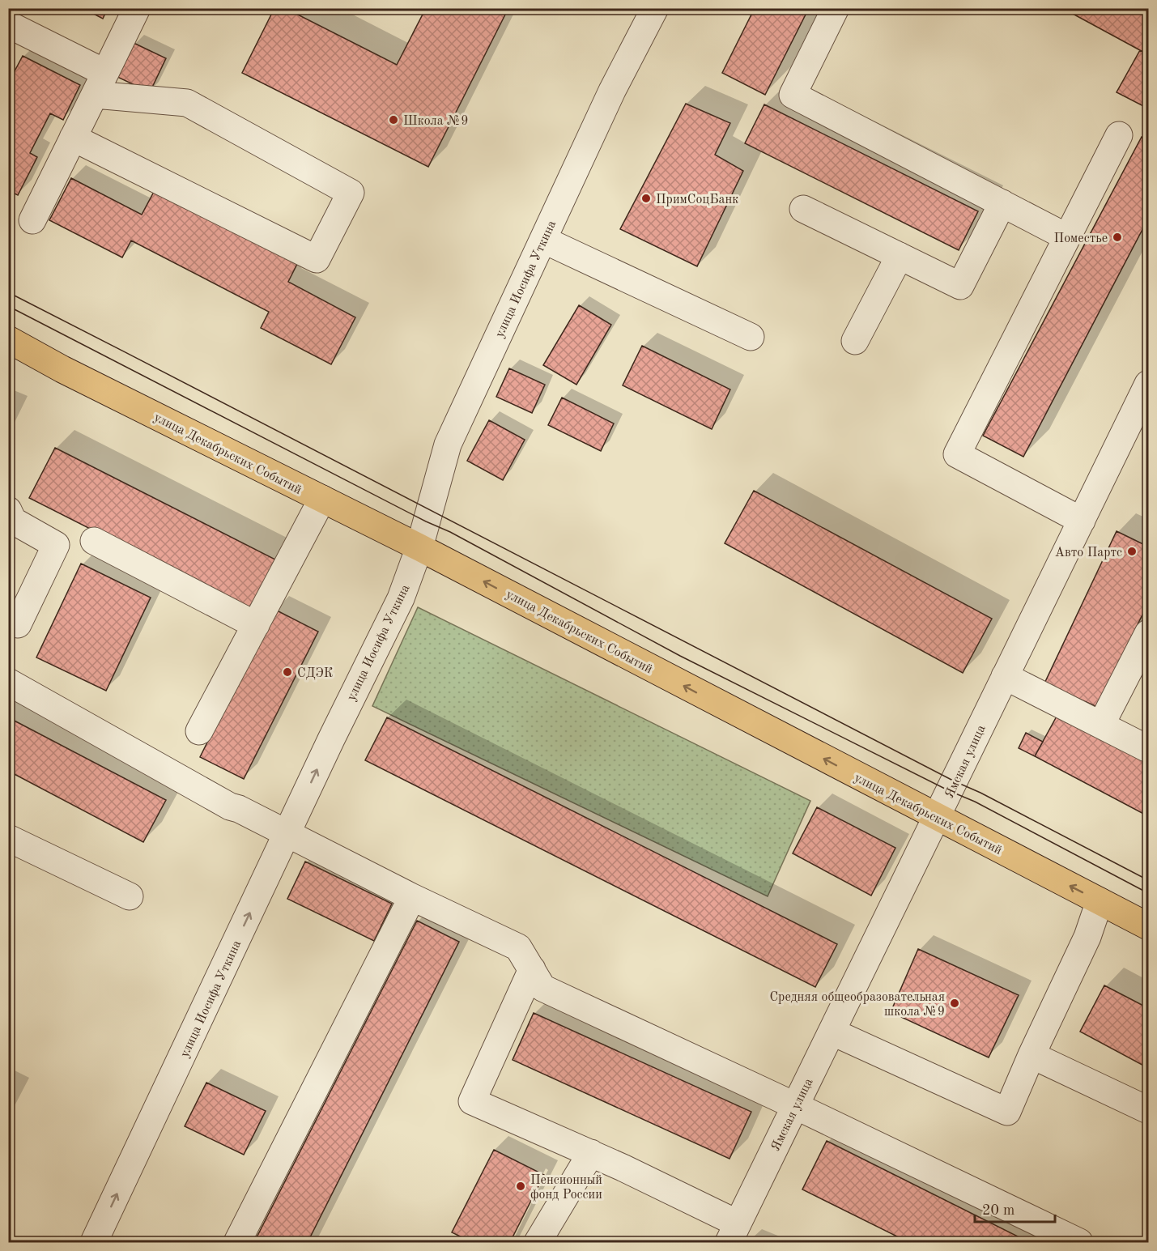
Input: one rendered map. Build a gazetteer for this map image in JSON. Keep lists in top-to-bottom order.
{
  "streets": {
    "main road": ["улица Декабрьских Событий"],
    "street": ["улица Иосифа Уткина", "Ямская улица"]
  },
  "crossings": [
    ["улица Иосифа Уткина", "улица Декабрьских Событий"],
    ["улица Декабрьских Событий", "Ямская улица"]
  ],
  "one_way": ["улица Декабрьских Событий"],
  "places": [
    "Школа №9",
    "ПримСоцБанк",
    "Поместье",
    "Авто Партс",
    "СДЭК",
    "Средняя общеобразовательная школа №9",
    "Пенсионный фонд России"
  ],
  "scale_bar": "20 m"
}
